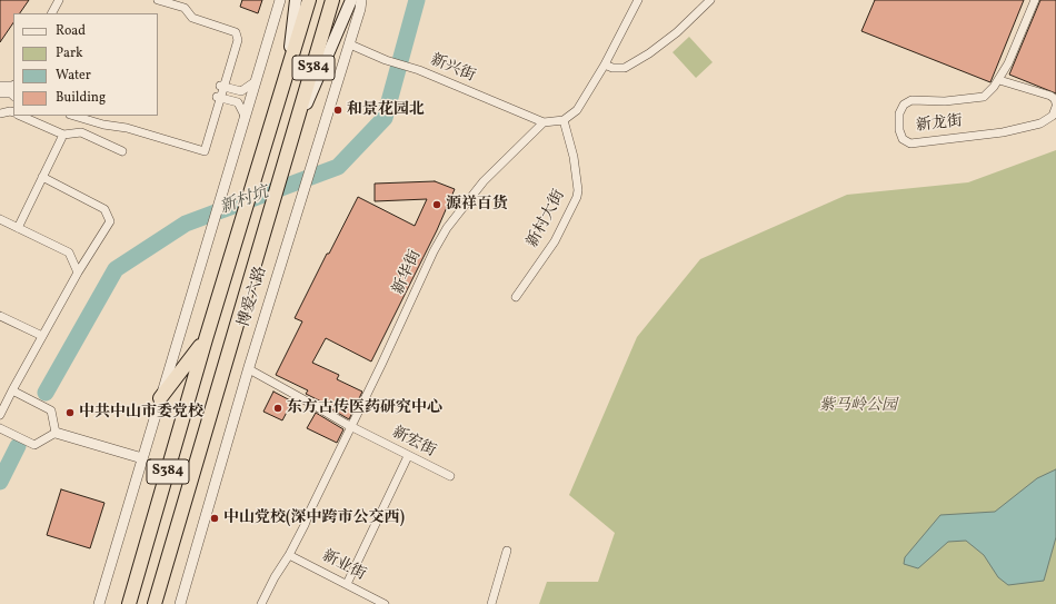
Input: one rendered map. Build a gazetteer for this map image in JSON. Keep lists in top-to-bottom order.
{
  "streets": {
    "highway": ["S384", "博爱六路"],
    "street": [
      "新兴街",
      "新龙街",
      "新村大街",
      "新华街",
      "新宏街",
      "新业街"
    ]
  },
  "crossings": [
    ["新兴街", "新华街"],
    ["新兴街", "博爱六路"],
    ["新华街", "新宏街"],
    ["新华街", "新业街"],
    ["博爱六路", "新宏街"]
  ],
  "water": ["新村坑"],
  "parks": ["紫马岭公园"],
  "places": [
    "和景花园北",
    "源祥百货",
    "东方古传医药研究中心",
    "中共中山市委党校",
    "中山党校(深中跨市公交西)"
  ],
  "legend": [
    "Road",
    "Park",
    "Water",
    "Building"
  ]
}
